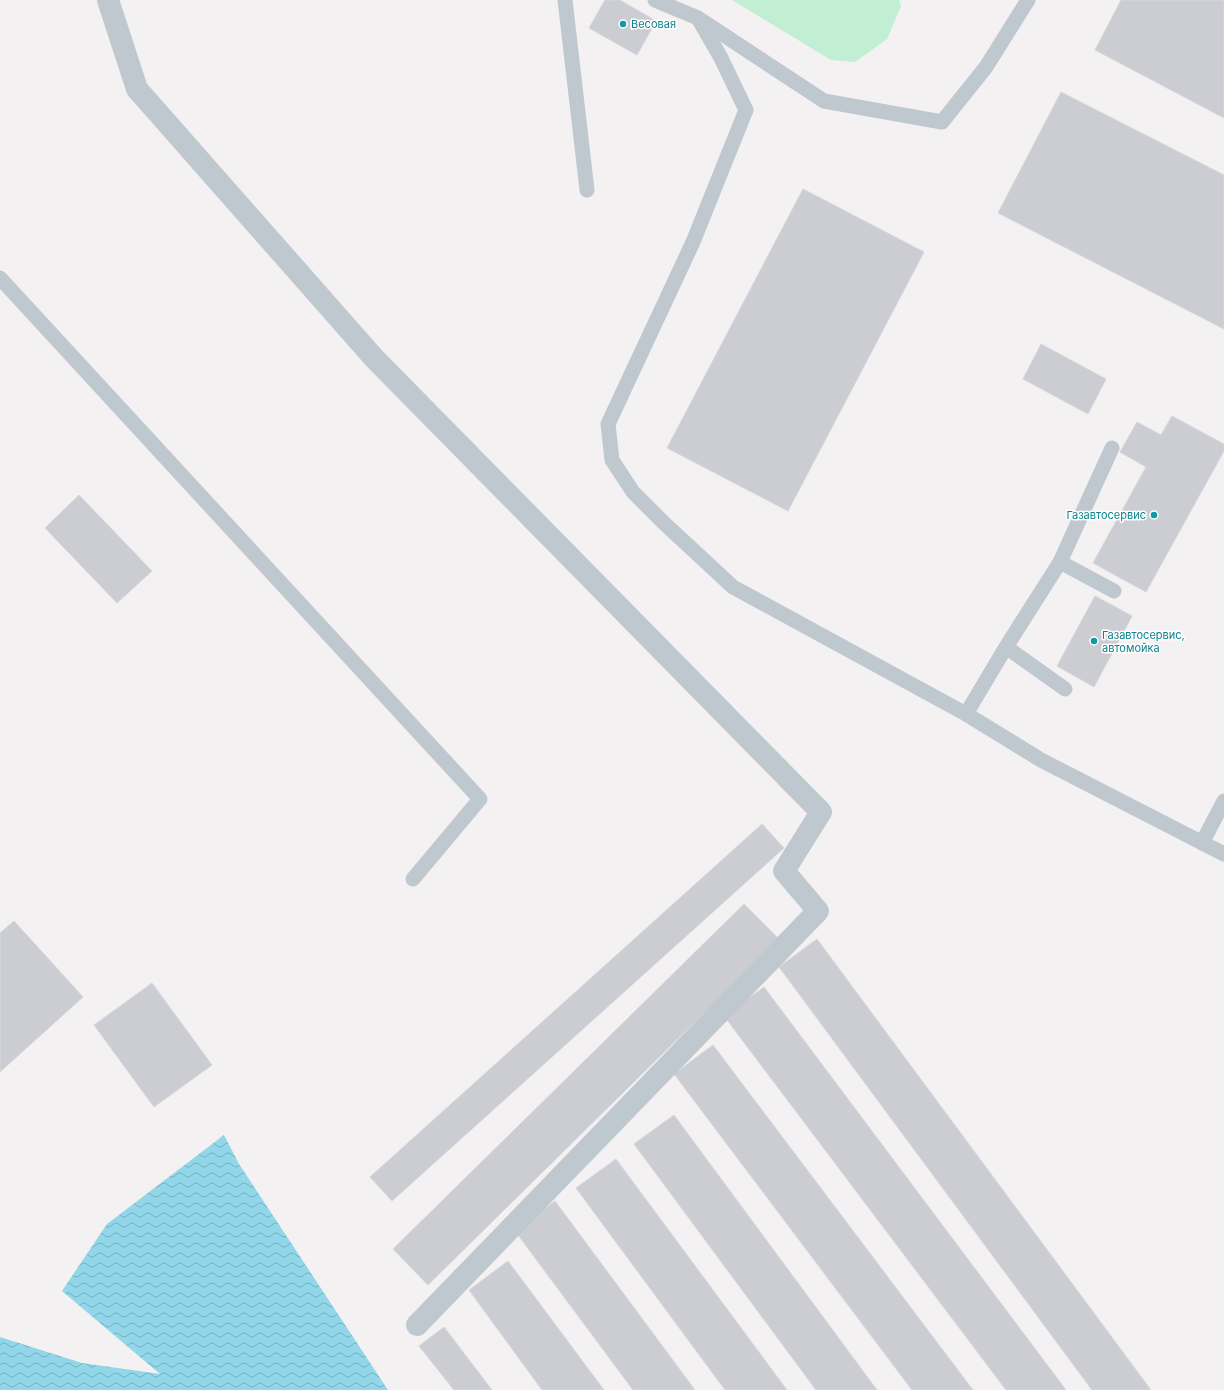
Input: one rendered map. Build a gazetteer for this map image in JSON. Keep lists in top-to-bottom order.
{
  "places": ["Весовая", "Газавтосервис", "Газавтосервис, автомойка"]
}
